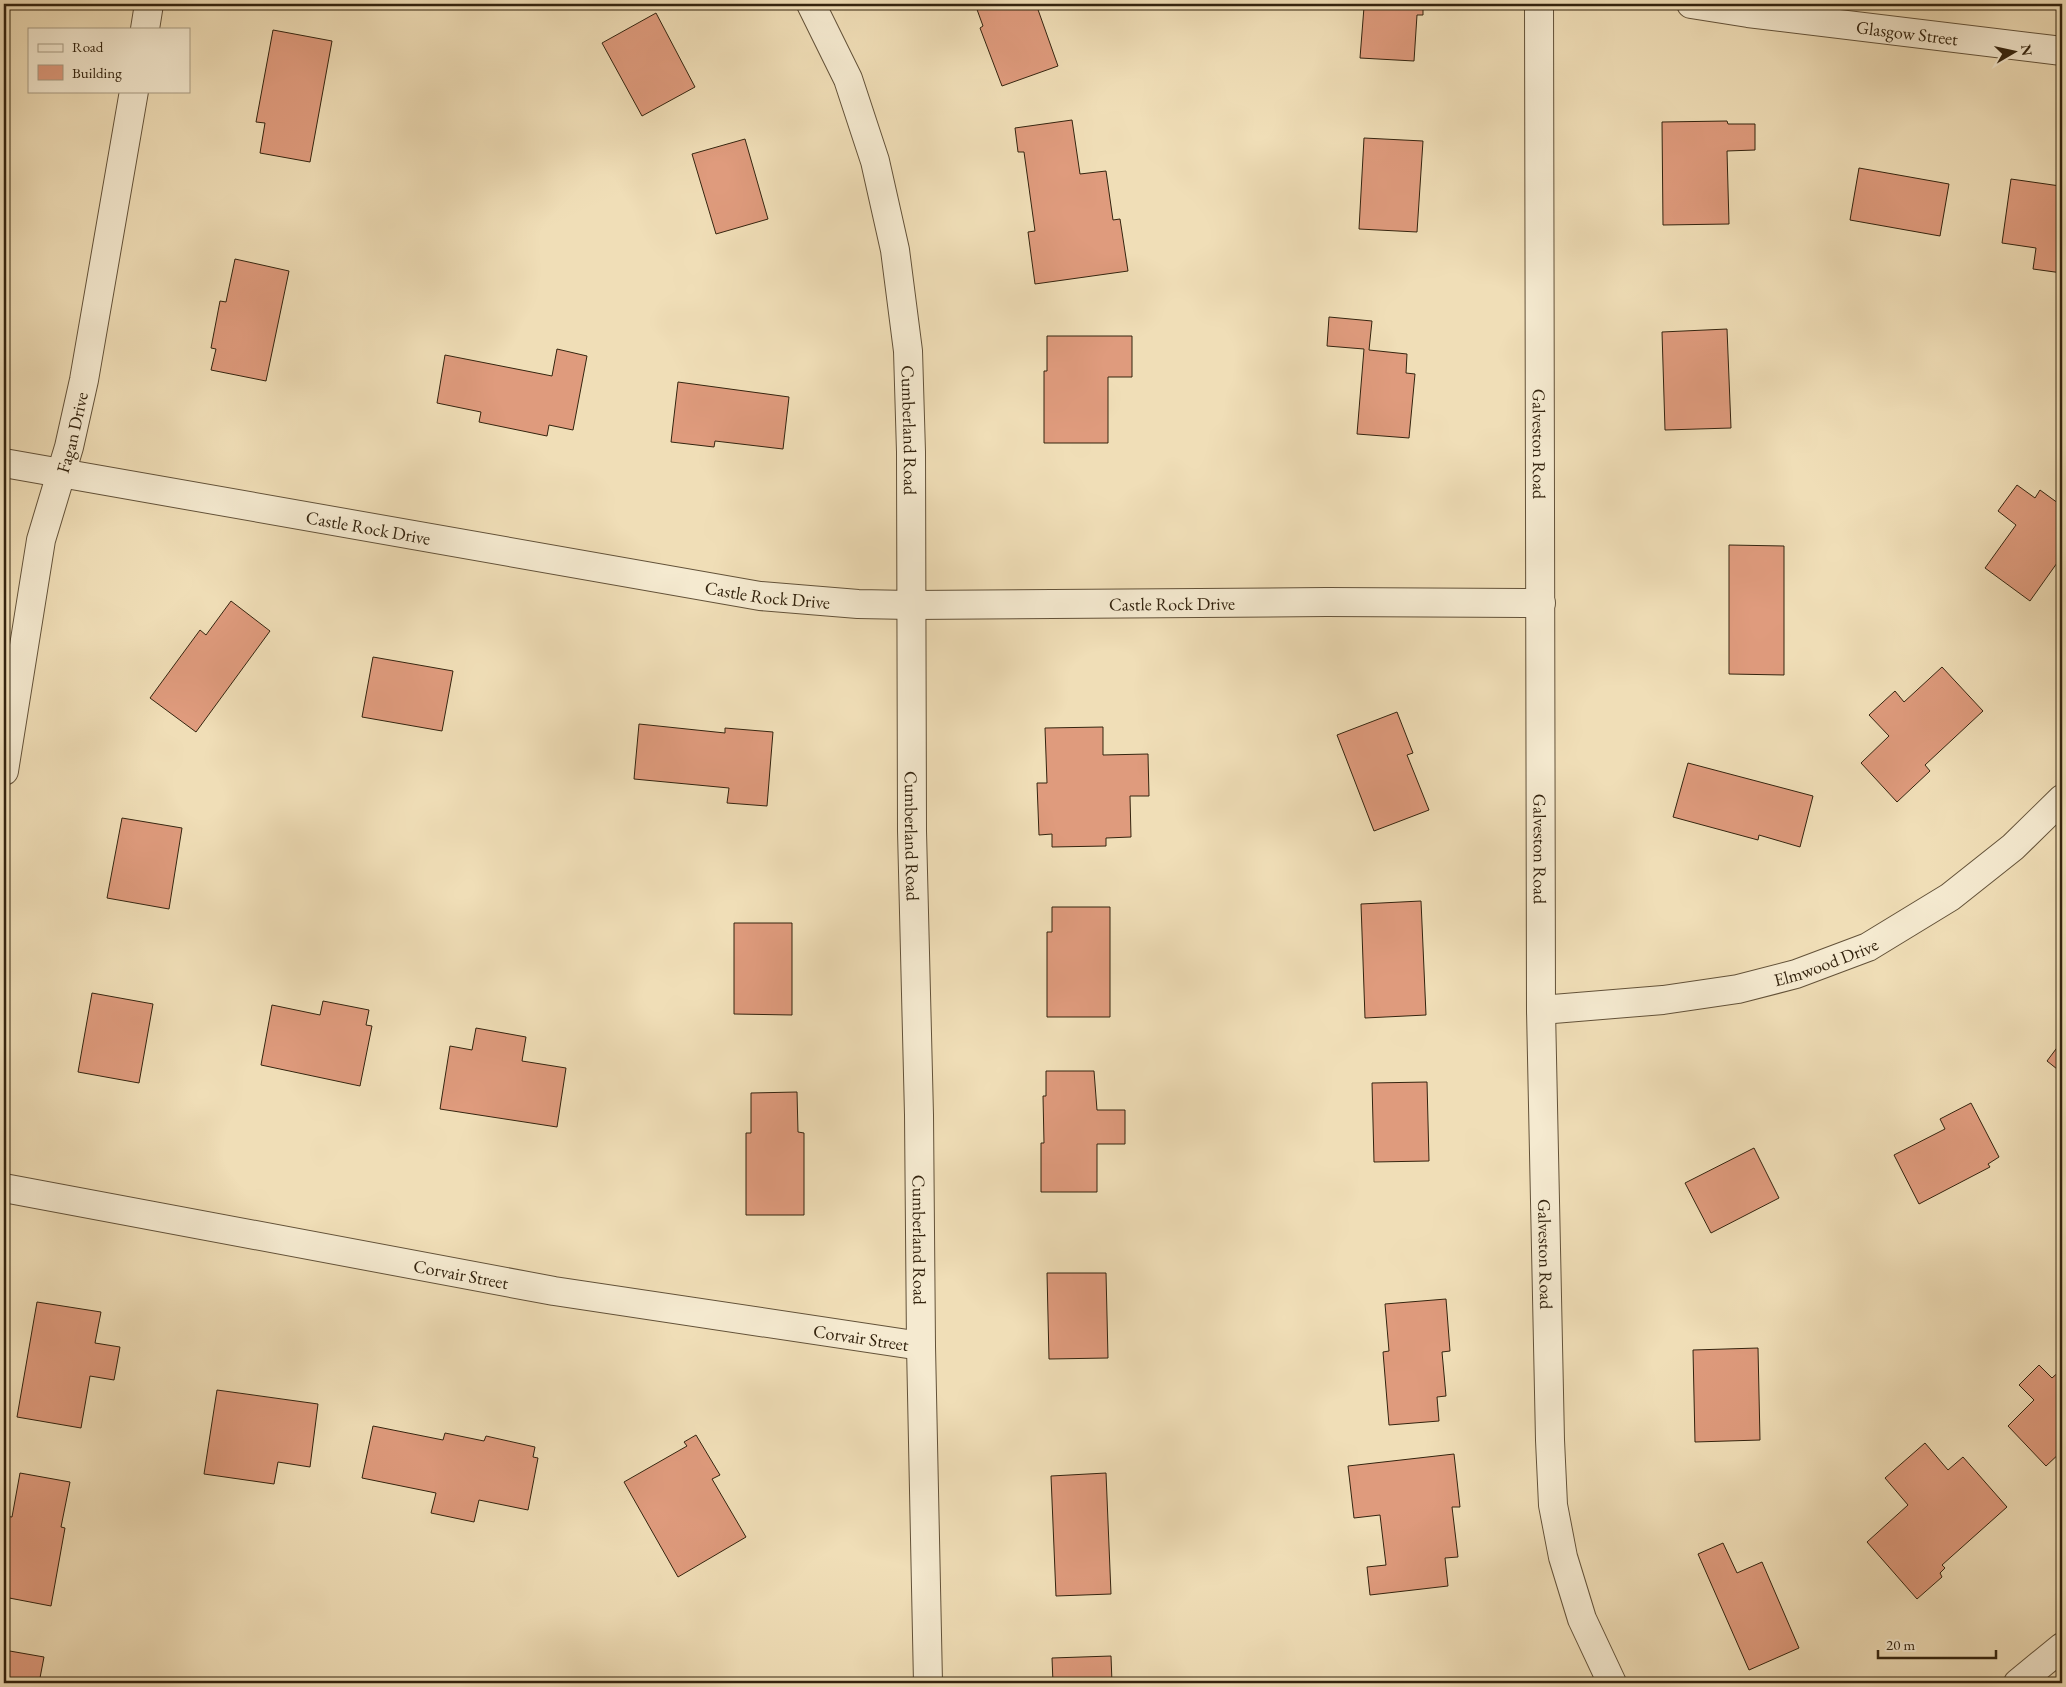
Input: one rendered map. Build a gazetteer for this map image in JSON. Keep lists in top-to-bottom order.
{
  "streets": {
    "street": [
      "Glasgow Street",
      "Cumberland Road",
      "Fagan Drive",
      "Galveston Road",
      "Castle Rock Drive",
      "Elmwood Drive",
      "Corvair Street"
    ]
  },
  "crossings": [
    ["Cumberland Road", "Castle Rock Drive"],
    ["Cumberland Road", "Corvair Street"],
    ["Fagan Drive", "Castle Rock Drive"],
    ["Galveston Road", "Castle Rock Drive"],
    ["Galveston Road", "Elmwood Drive"]
  ],
  "legend": ["Road", "Building"],
  "scale_bar": "20 m",
  "north": "right"
}
